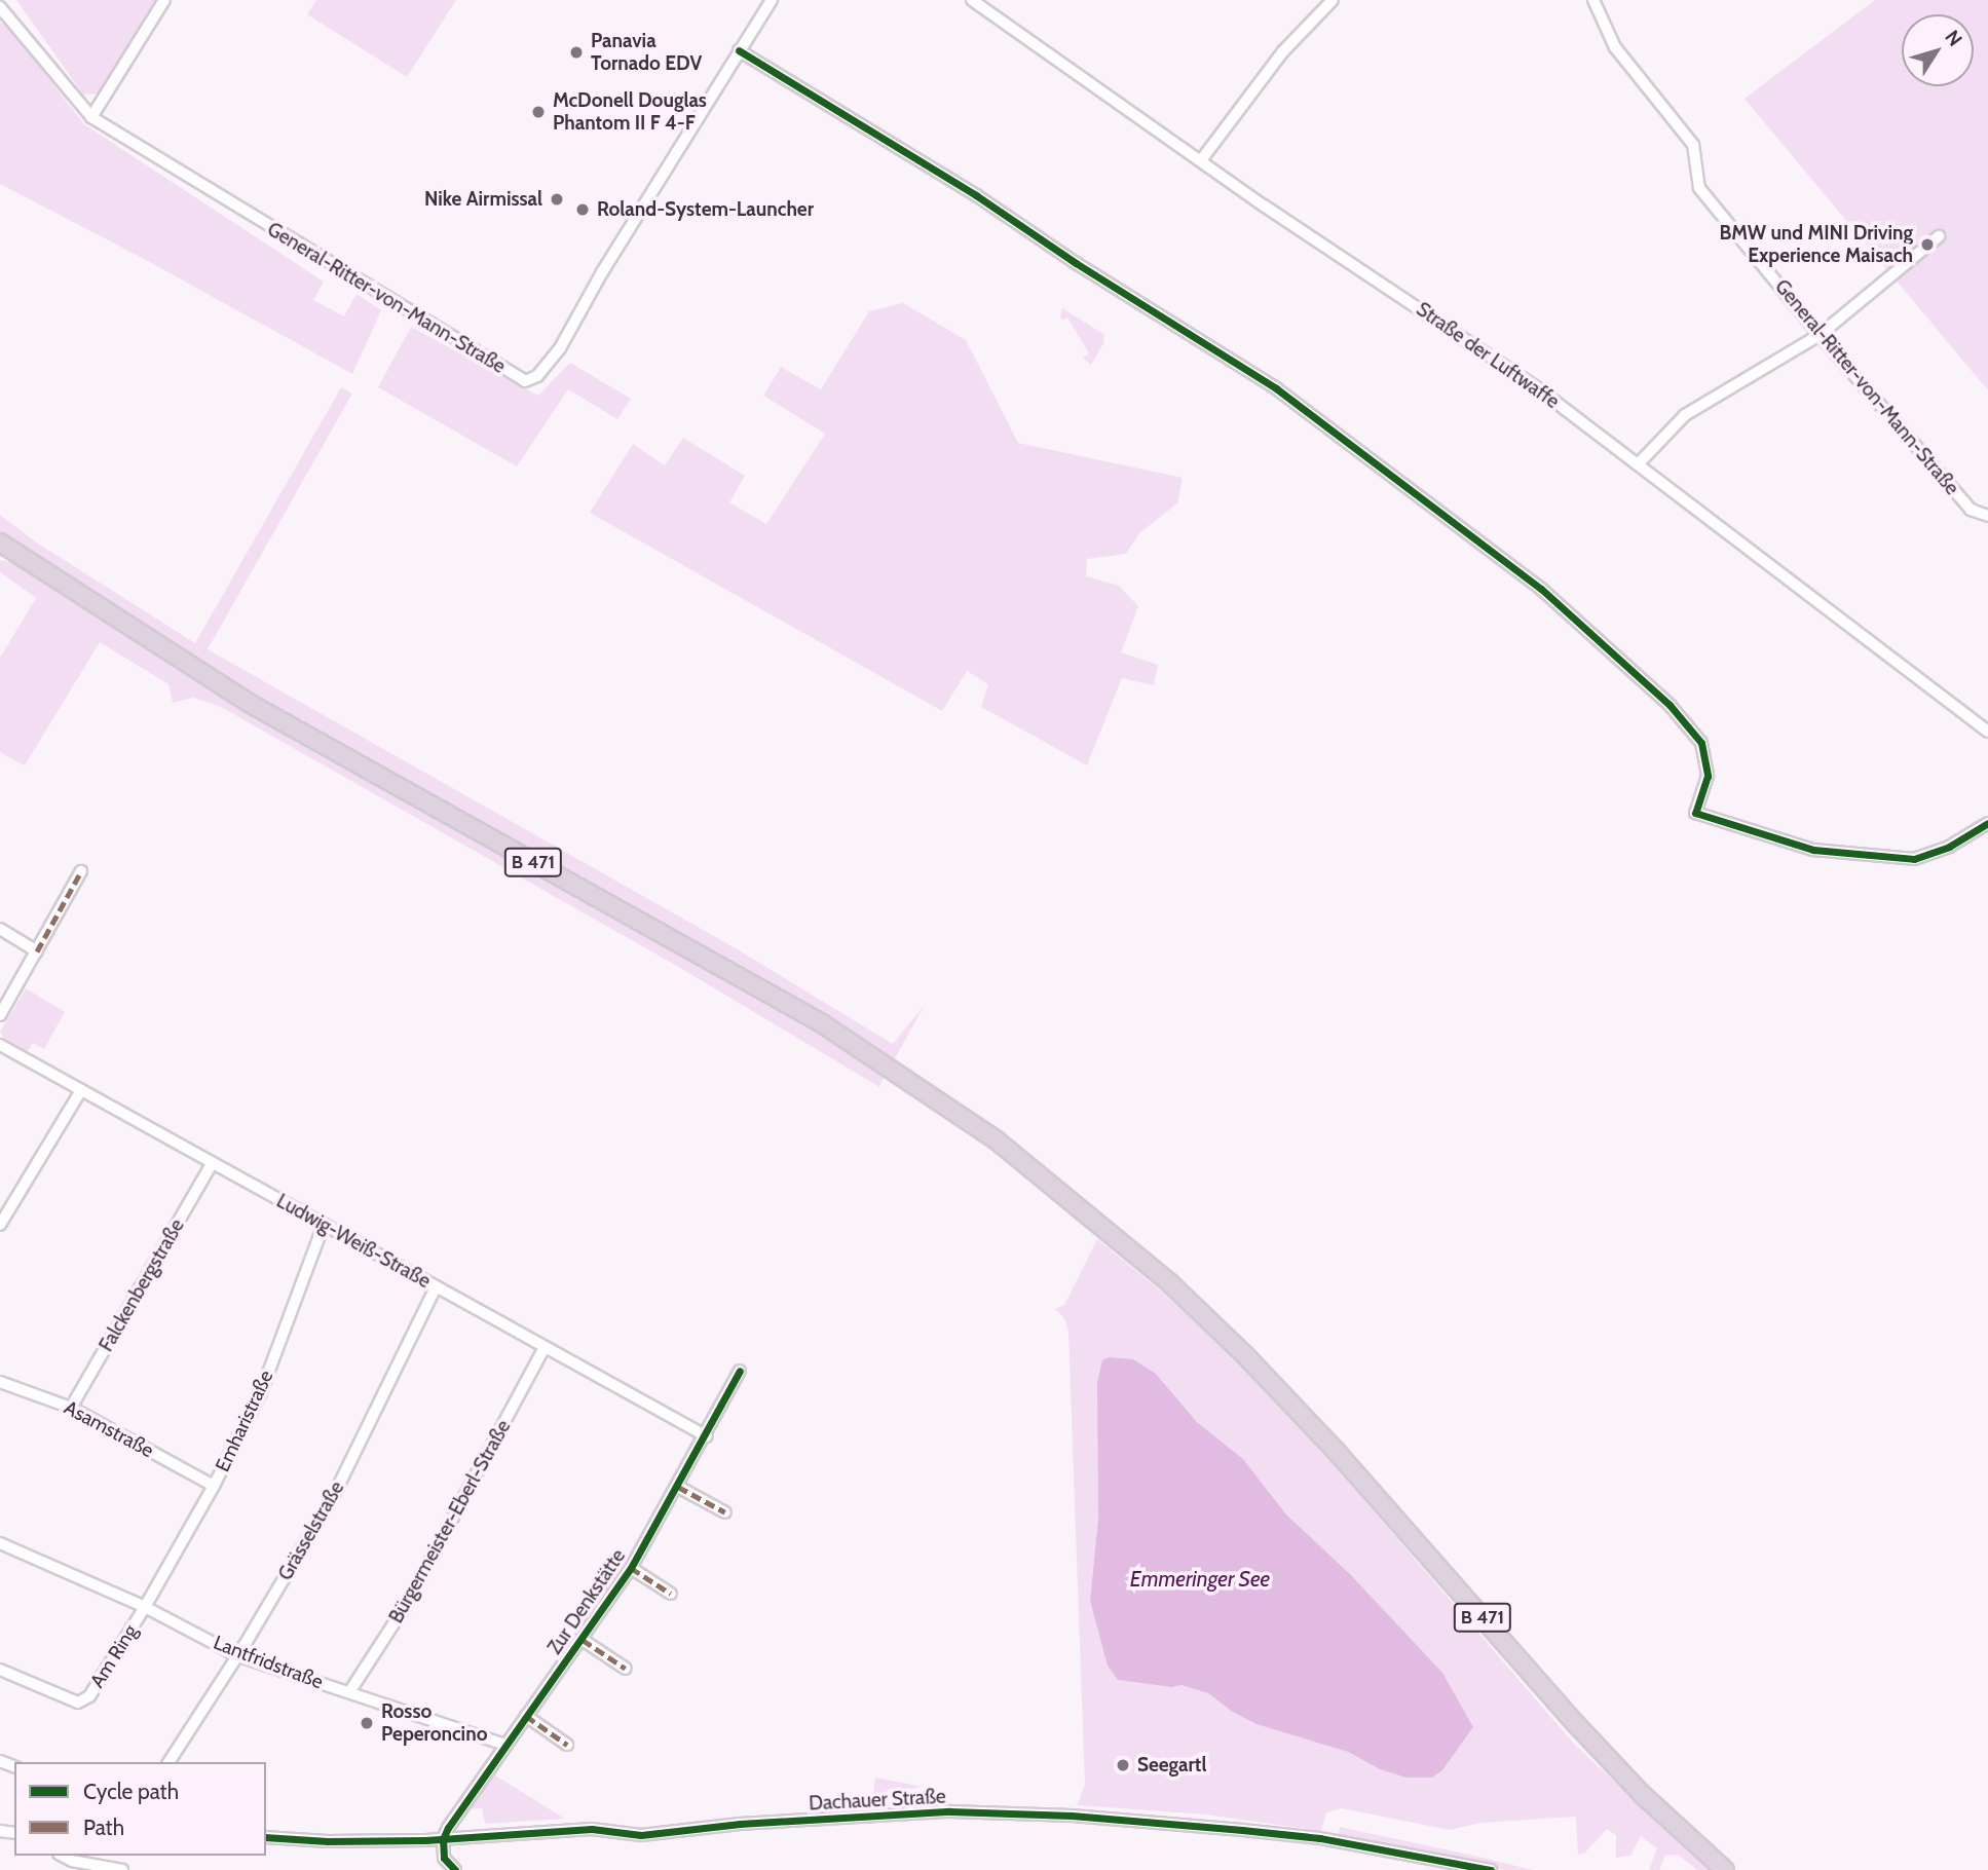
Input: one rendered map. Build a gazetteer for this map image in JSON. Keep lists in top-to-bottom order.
{
  "streets": {
    "highway": ["B 471"],
    "street": [
      "General-Ritter-von-Mann-Straße",
      "Straße der Luftwaffe",
      "Ludwig-Weiß-Straße",
      "Falckenbergstraße",
      "Emharistraße",
      "Asamstraße",
      "Bürgermeister-Eberl-Straße",
      "Grässelstraße",
      "Zur Denkstätte",
      "Am Ring",
      "Lantfridstraße",
      "Dachauer Straße"
    ]
  },
  "crossings": [
    ["Ludwig-Weiß-Straße", "Falckenbergstraße"],
    ["Ludwig-Weiß-Straße", "Emharistraße"],
    ["Ludwig-Weiß-Straße", "Bürgermeister-Eberl-Straße"],
    ["Ludwig-Weiß-Straße", "Grässelstraße"],
    ["Ludwig-Weiß-Straße", "Zur Denkstätte"],
    ["Falckenbergstraße", "Asamstraße"],
    ["Emharistraße", "Asamstraße"],
    ["Emharistraße", "Am Ring"],
    ["Emharistraße", "Lantfridstraße"],
    ["Bürgermeister-Eberl-Straße", "Lantfridstraße"],
    ["Grässelstraße", "Lantfridstraße"],
    ["Zur Denkstätte", "Lantfridstraße"],
    ["Zur Denkstätte", "Dachauer Straße"],
    ["Am Ring", "Lantfridstraße"]
  ],
  "water": ["Emmeringer See"],
  "places": [
    "Panavia Tornado EDV",
    "McDonell Douglas Phantom II F 4-F",
    "Nike Airmissal",
    "Roland-System-Launcher",
    "BMW und MINI Driving Experience Maisach",
    "Rosso Peperoncino",
    "Seegartl"
  ],
  "legend": ["Cycle path", "Path"],
  "north": "top right"
}
